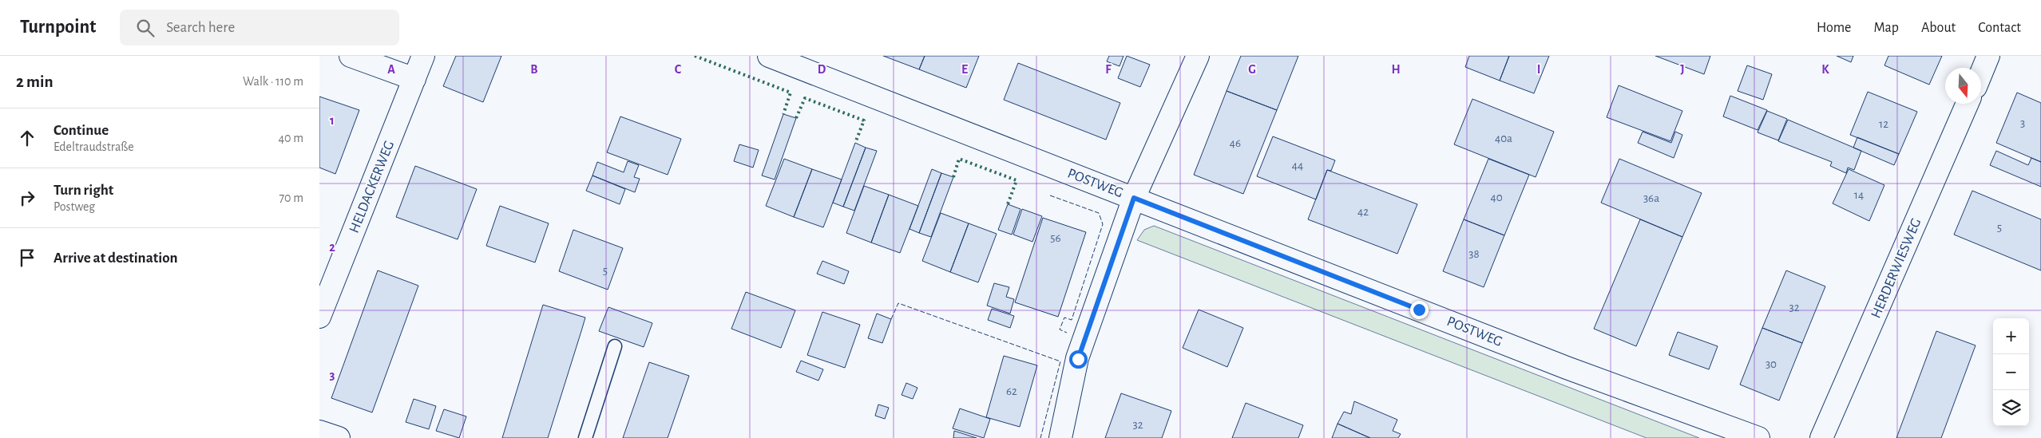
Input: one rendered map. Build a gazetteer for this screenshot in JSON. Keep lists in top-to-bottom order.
{
  "streets": {
    "street": ["POSTWEG", "HELDACKERWEG", "HERDERWIESWEG"]
  },
  "house_numbers": [
    "3",
    "12",
    "40a",
    "46",
    "44",
    "14",
    "40",
    "36a",
    "42",
    "5",
    "56",
    "38",
    "5",
    "32",
    "30",
    "62",
    "32"
  ],
  "north": "bottom",
  "page": {
    "header": "Turnpoint",
    "search": "Search here",
    "nav": [
      "Home",
      "Map",
      "About",
      "Contact"
    ],
    "heading": ["2 min", "Walk · 110 m"],
    "list": [
      ["Continue", "Edeltraudstraße", "40 m"],
      ["Turn right", "Postweg", "70 m"],
      "Arrive at destination"
    ],
    "map_buttons": ["+", "−"]
  },
  "grid": {
    "columns": [
      "A",
      "B",
      "C",
      "D",
      "E",
      "F",
      "G",
      "H",
      "I",
      "J",
      "K"
    ],
    "rows": ["1", "2", "3"]
  }
}
